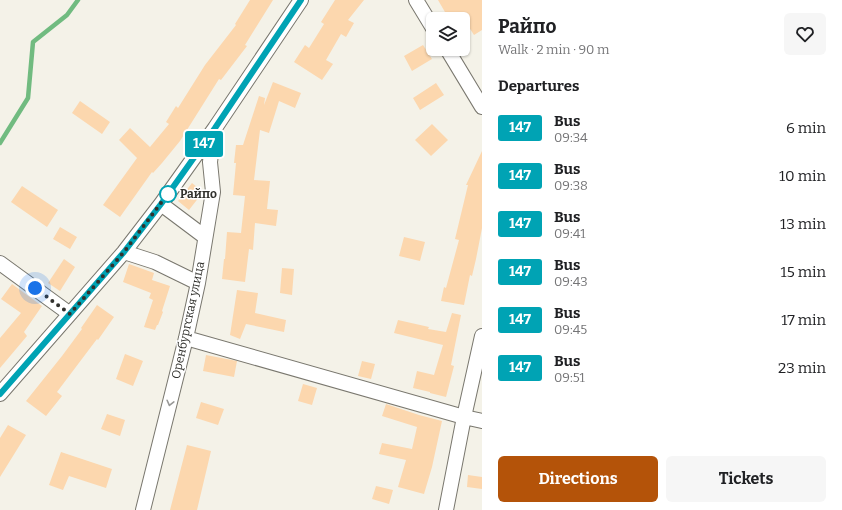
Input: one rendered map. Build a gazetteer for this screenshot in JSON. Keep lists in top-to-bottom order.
{
  "streets": {
    "street": ["Оренбургская улица"]
  },
  "one_way": ["Оренбургская улица"],
  "places": ["Райпо"],
  "lines": ["bus line 147"],
  "page": {
    "on_map": "147",
    "heading": [
      ["Райпо", "Walk · 2 min · 90 m"],
      "Departures"
    ],
    "list": [
      {
        "mark": "147",
        "name": "Bus",
        "note": "09:34",
        "value": "6 min"
      },
      {
        "mark": "147",
        "name": "Bus",
        "note": "09:38",
        "value": "10 min"
      },
      {
        "mark": "147",
        "name": "Bus",
        "note": "09:41",
        "value": "13 min"
      },
      {
        "mark": "147",
        "name": "Bus",
        "note": "09:43",
        "value": "15 min"
      },
      {
        "mark": "147",
        "name": "Bus",
        "note": "09:45",
        "value": "17 min"
      },
      {
        "mark": "147",
        "name": "Bus",
        "note": "09:51",
        "value": "23 min"
      }
    ],
    "buttons": ["Directions", "Tickets"]
  }
}
